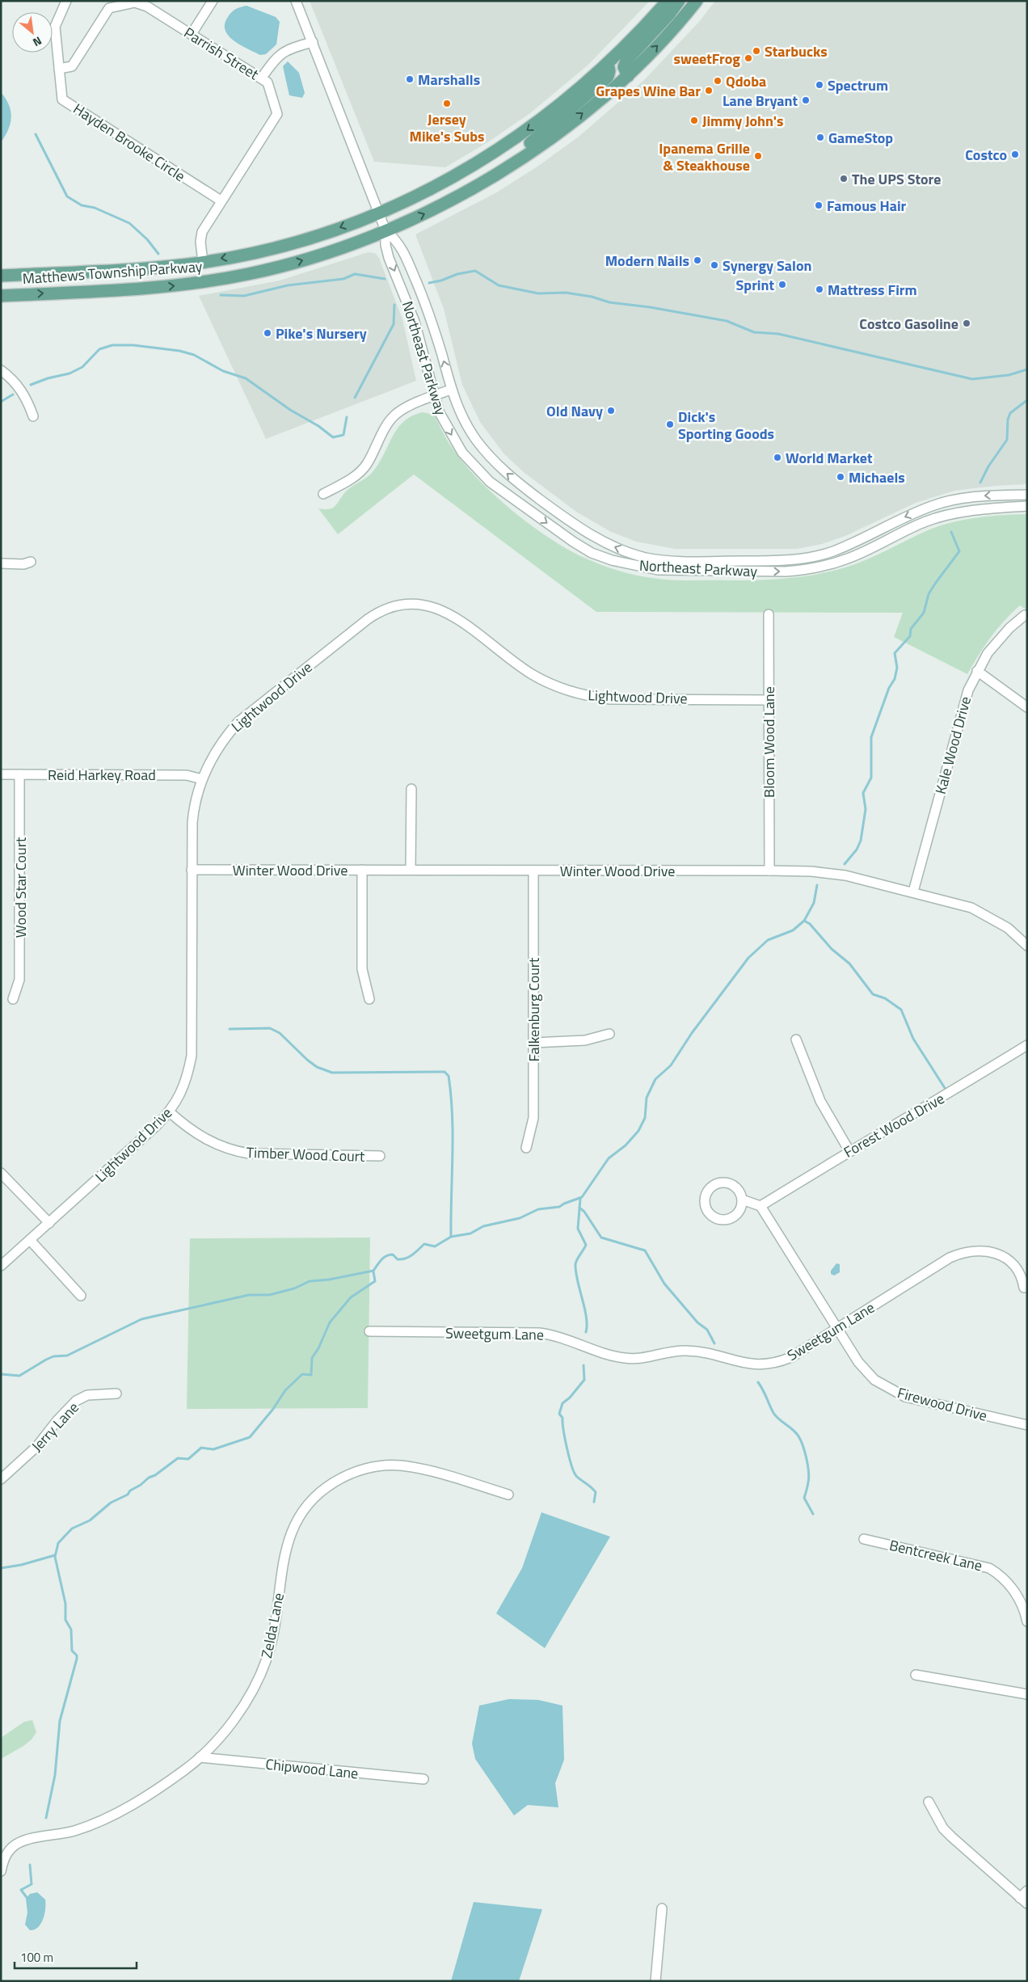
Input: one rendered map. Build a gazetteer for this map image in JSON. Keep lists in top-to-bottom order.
{
  "streets": {
    "main road": ["Matthews Township Parkway"],
    "street": [
      "Parrish Street",
      "Hayden Brooke Circle",
      "Northeast Parkway",
      "Lightwood Drive",
      "Bloom Wood Lane",
      "Kale Wood Drive",
      "Reid Harkey Road",
      "Winter Wood Drive",
      "Wood Star Court",
      "Falkenburg Court",
      "Forest Wood Drive",
      "Timber Wood Court",
      "Sweetgum Lane",
      "Firewood Drive",
      "Jerry Lane",
      "Bentcreek Lane",
      "Zelda Lane",
      "Chipwood Lane"
    ]
  },
  "crossings": [
    ["Parrish Street", "Hayden Brooke Circle"],
    ["Parrish Street", "Matthews Township Parkway"],
    ["Matthews Township Parkway", "Northeast Parkway"],
    ["Lightwood Drive", "Bloom Wood Lane"],
    ["Lightwood Drive", "Reid Harkey Road"],
    ["Lightwood Drive", "Winter Wood Drive"],
    ["Lightwood Drive", "Timber Wood Court"],
    ["Bloom Wood Lane", "Winter Wood Drive"],
    ["Kale Wood Drive", "Winter Wood Drive"],
    ["Reid Harkey Road", "Wood Star Court"],
    ["Winter Wood Drive", "Falkenburg Court"],
    ["Forest Wood Drive", "Firewood Drive"],
    ["Sweetgum Lane", "Firewood Drive"],
    ["Zelda Lane", "Chipwood Lane"]
  ],
  "places": [
    "Starbucks",
    "sweetFrog",
    "Marshalls",
    "Qdoba",
    "Spectrum",
    "Grapes Wine Bar",
    "Lane Bryant",
    "Jersey Mike's Subs",
    "Jimmy John's",
    "GameStop",
    "Costco",
    "Ipanema Grille & Steakhouse",
    "The UPS Store",
    "Famous Hair",
    "Modern Nails",
    "Synergy Salon",
    "Sprint",
    "Mattress Firm",
    "Costco Gasoline",
    "Pike's Nursery",
    "Old Navy",
    "Dick's Sporting Goods",
    "World Market",
    "Michaels"
  ],
  "scale_bar": "100 m",
  "north": "bottom right"
}
